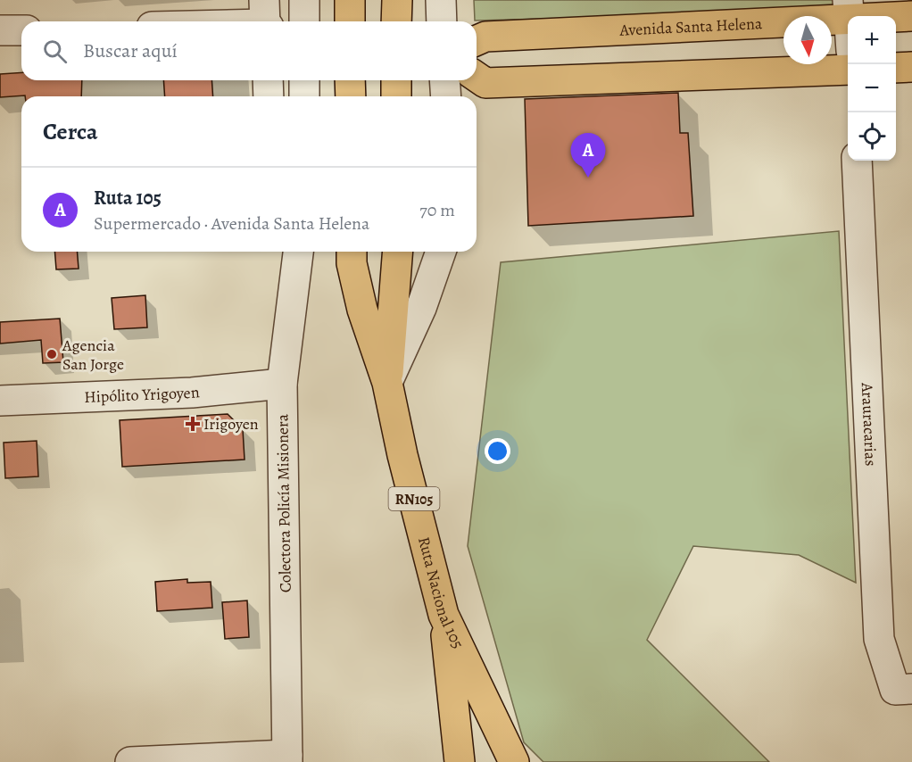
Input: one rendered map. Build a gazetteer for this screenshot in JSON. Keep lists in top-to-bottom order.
{
  "streets": {
    "main road": ["Avenida Santa Helena", "RN105", "Ruta Nacional 105"],
    "street": ["Hipólito Yrigoyen", "Arauracarias", "Colectora Policía Misionera"]
  },
  "crossings": [
    ["Hipólito Yrigoyen", "Colectora Policía Misionera"],
    ["RN105", "Ruta Nacional 105"]
  ],
  "places": {
    "other": ["Agencia San Jorge"],
    "health": ["Irigoyen"]
  },
  "north": "bottom",
  "page": {
    "map_buttons": ["+", "−"],
    "search": "Buscar aquí",
    "heading": "Cerca",
    "pins": "A",
    "list": [
      {
        "mark": "A",
        "name": "Ruta 105",
        "note": "Supermercado · Avenida Santa Helena",
        "value": "70 m"
      }
    ]
  }
}
